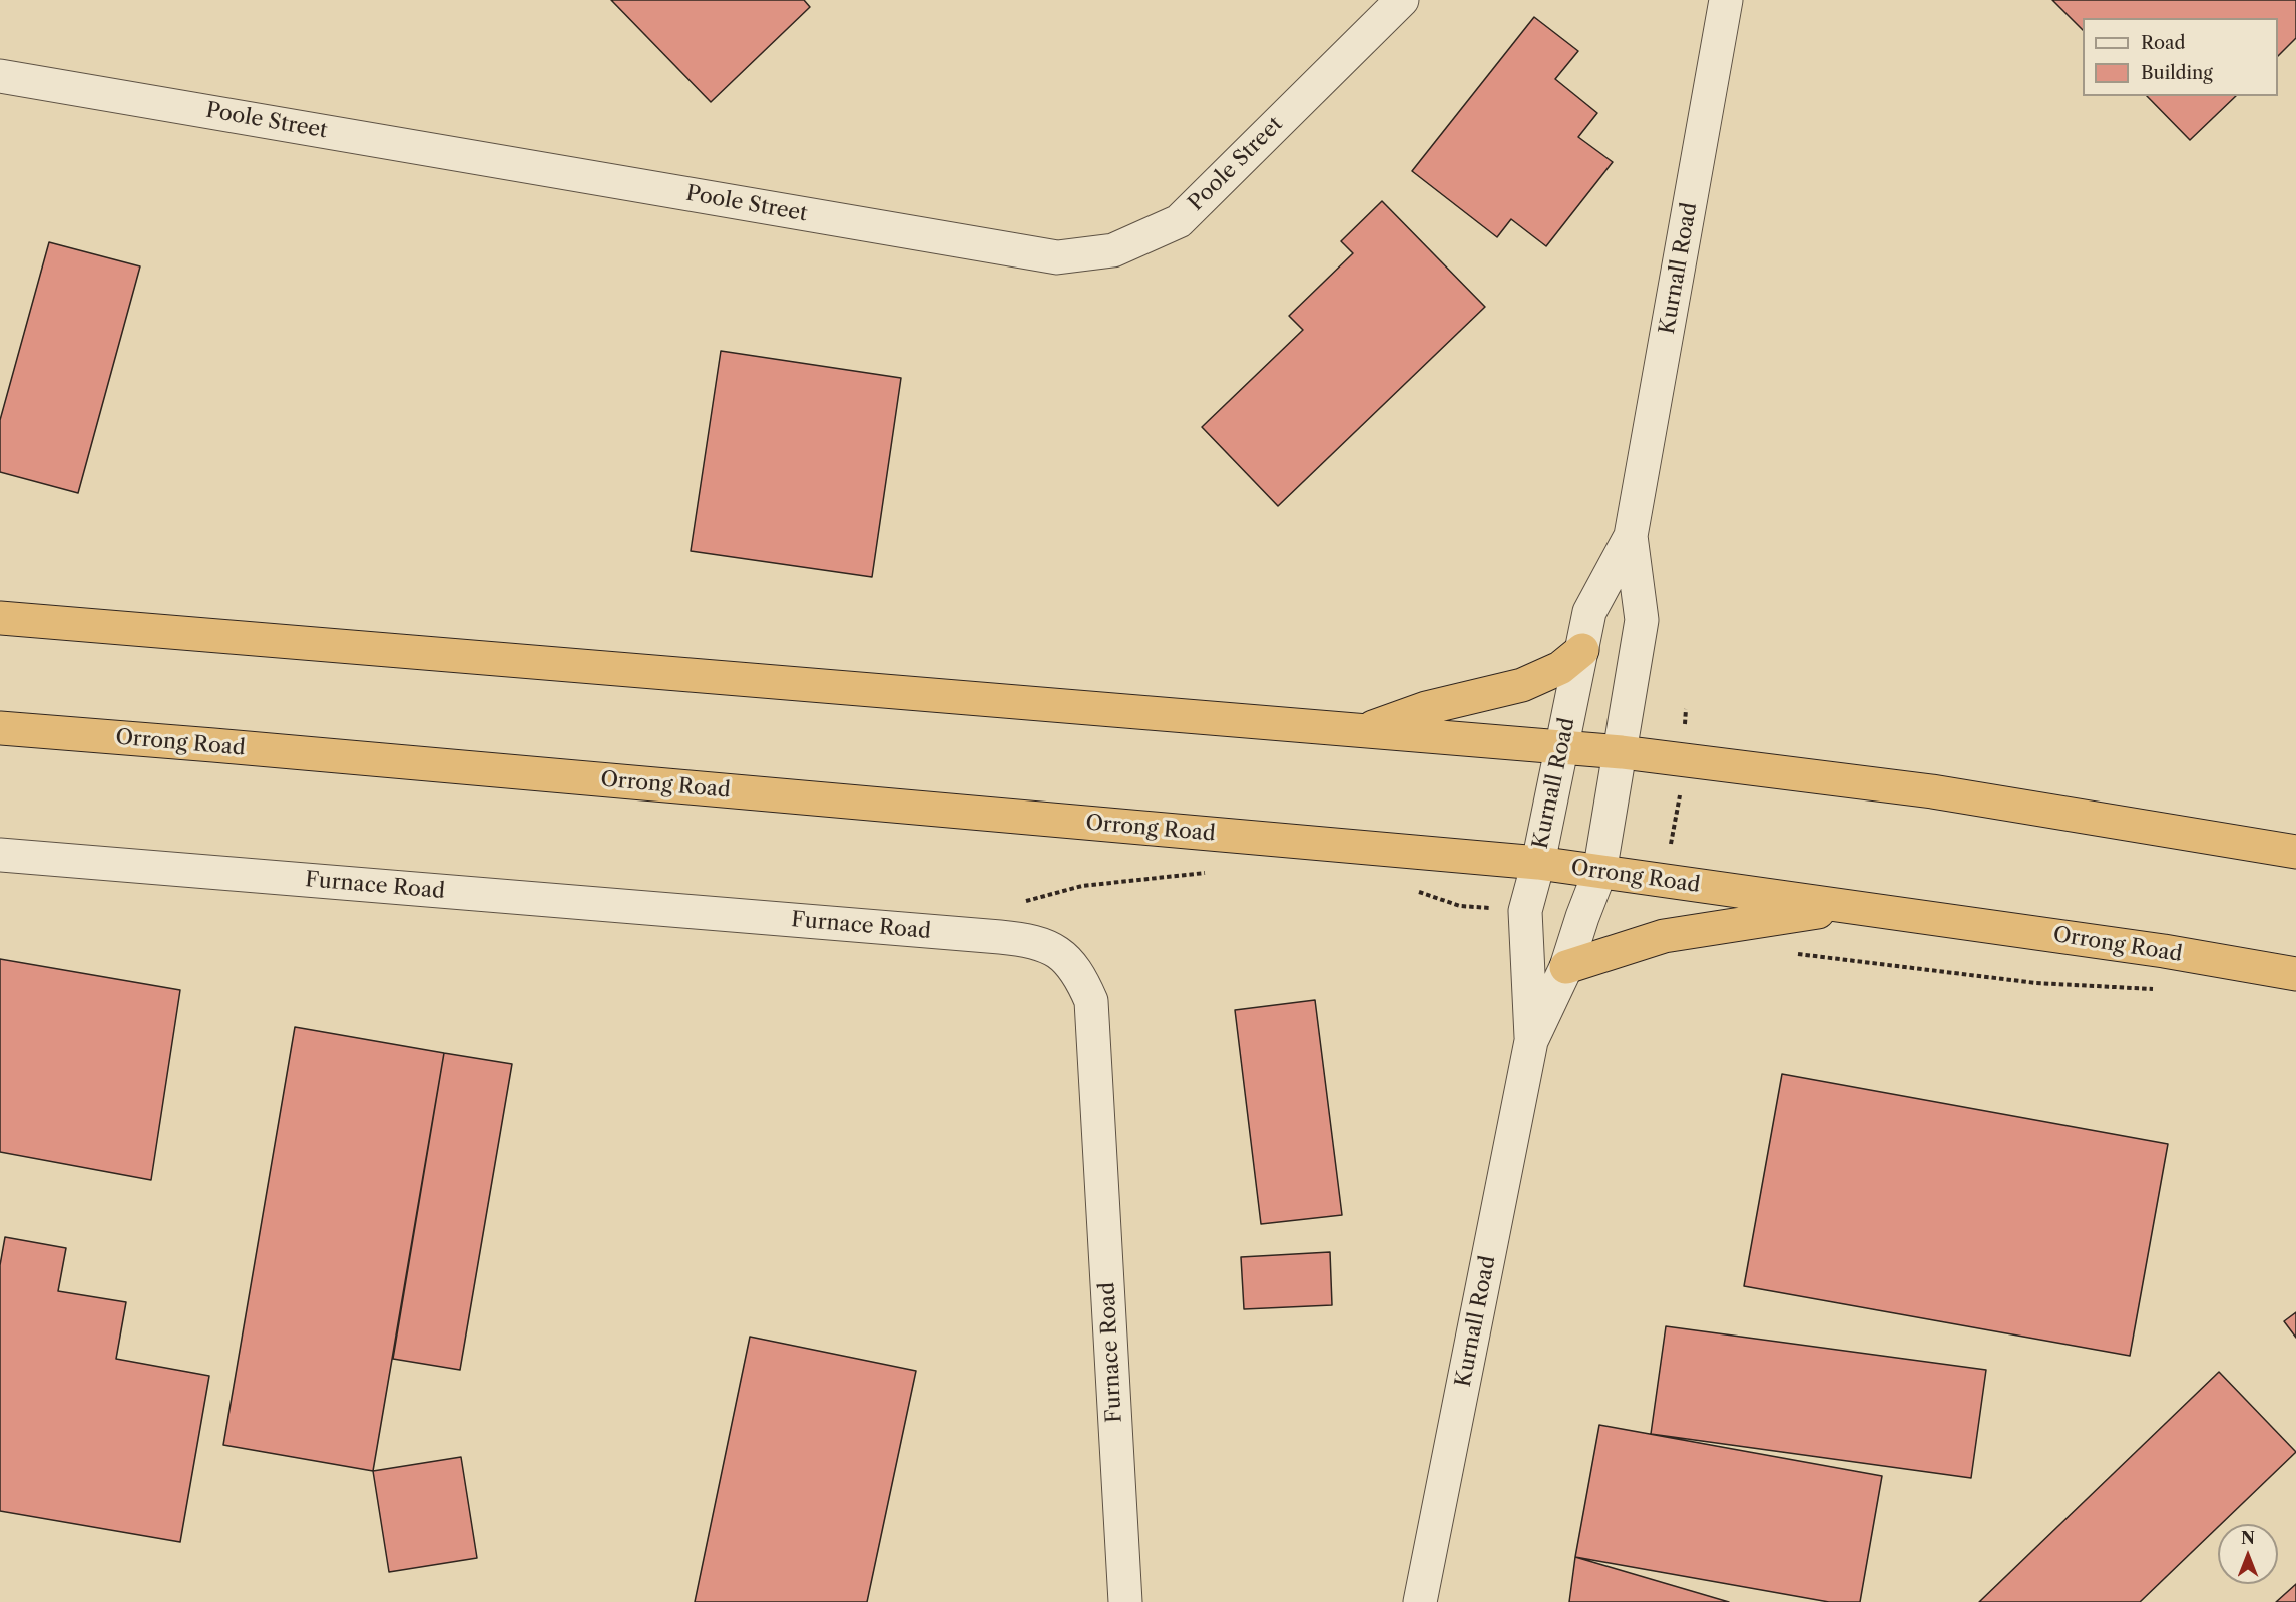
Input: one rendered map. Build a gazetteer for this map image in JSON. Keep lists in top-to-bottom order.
{
  "streets": {
    "highway": ["Orrong Road"],
    "street": ["Poole Street", "Kurnall Road", "Furnace Road"]
  },
  "crossings": [
    ["Kurnall Road", "Orrong Road"]
  ],
  "legend": ["Road", "Building"],
  "north": "top"
}
